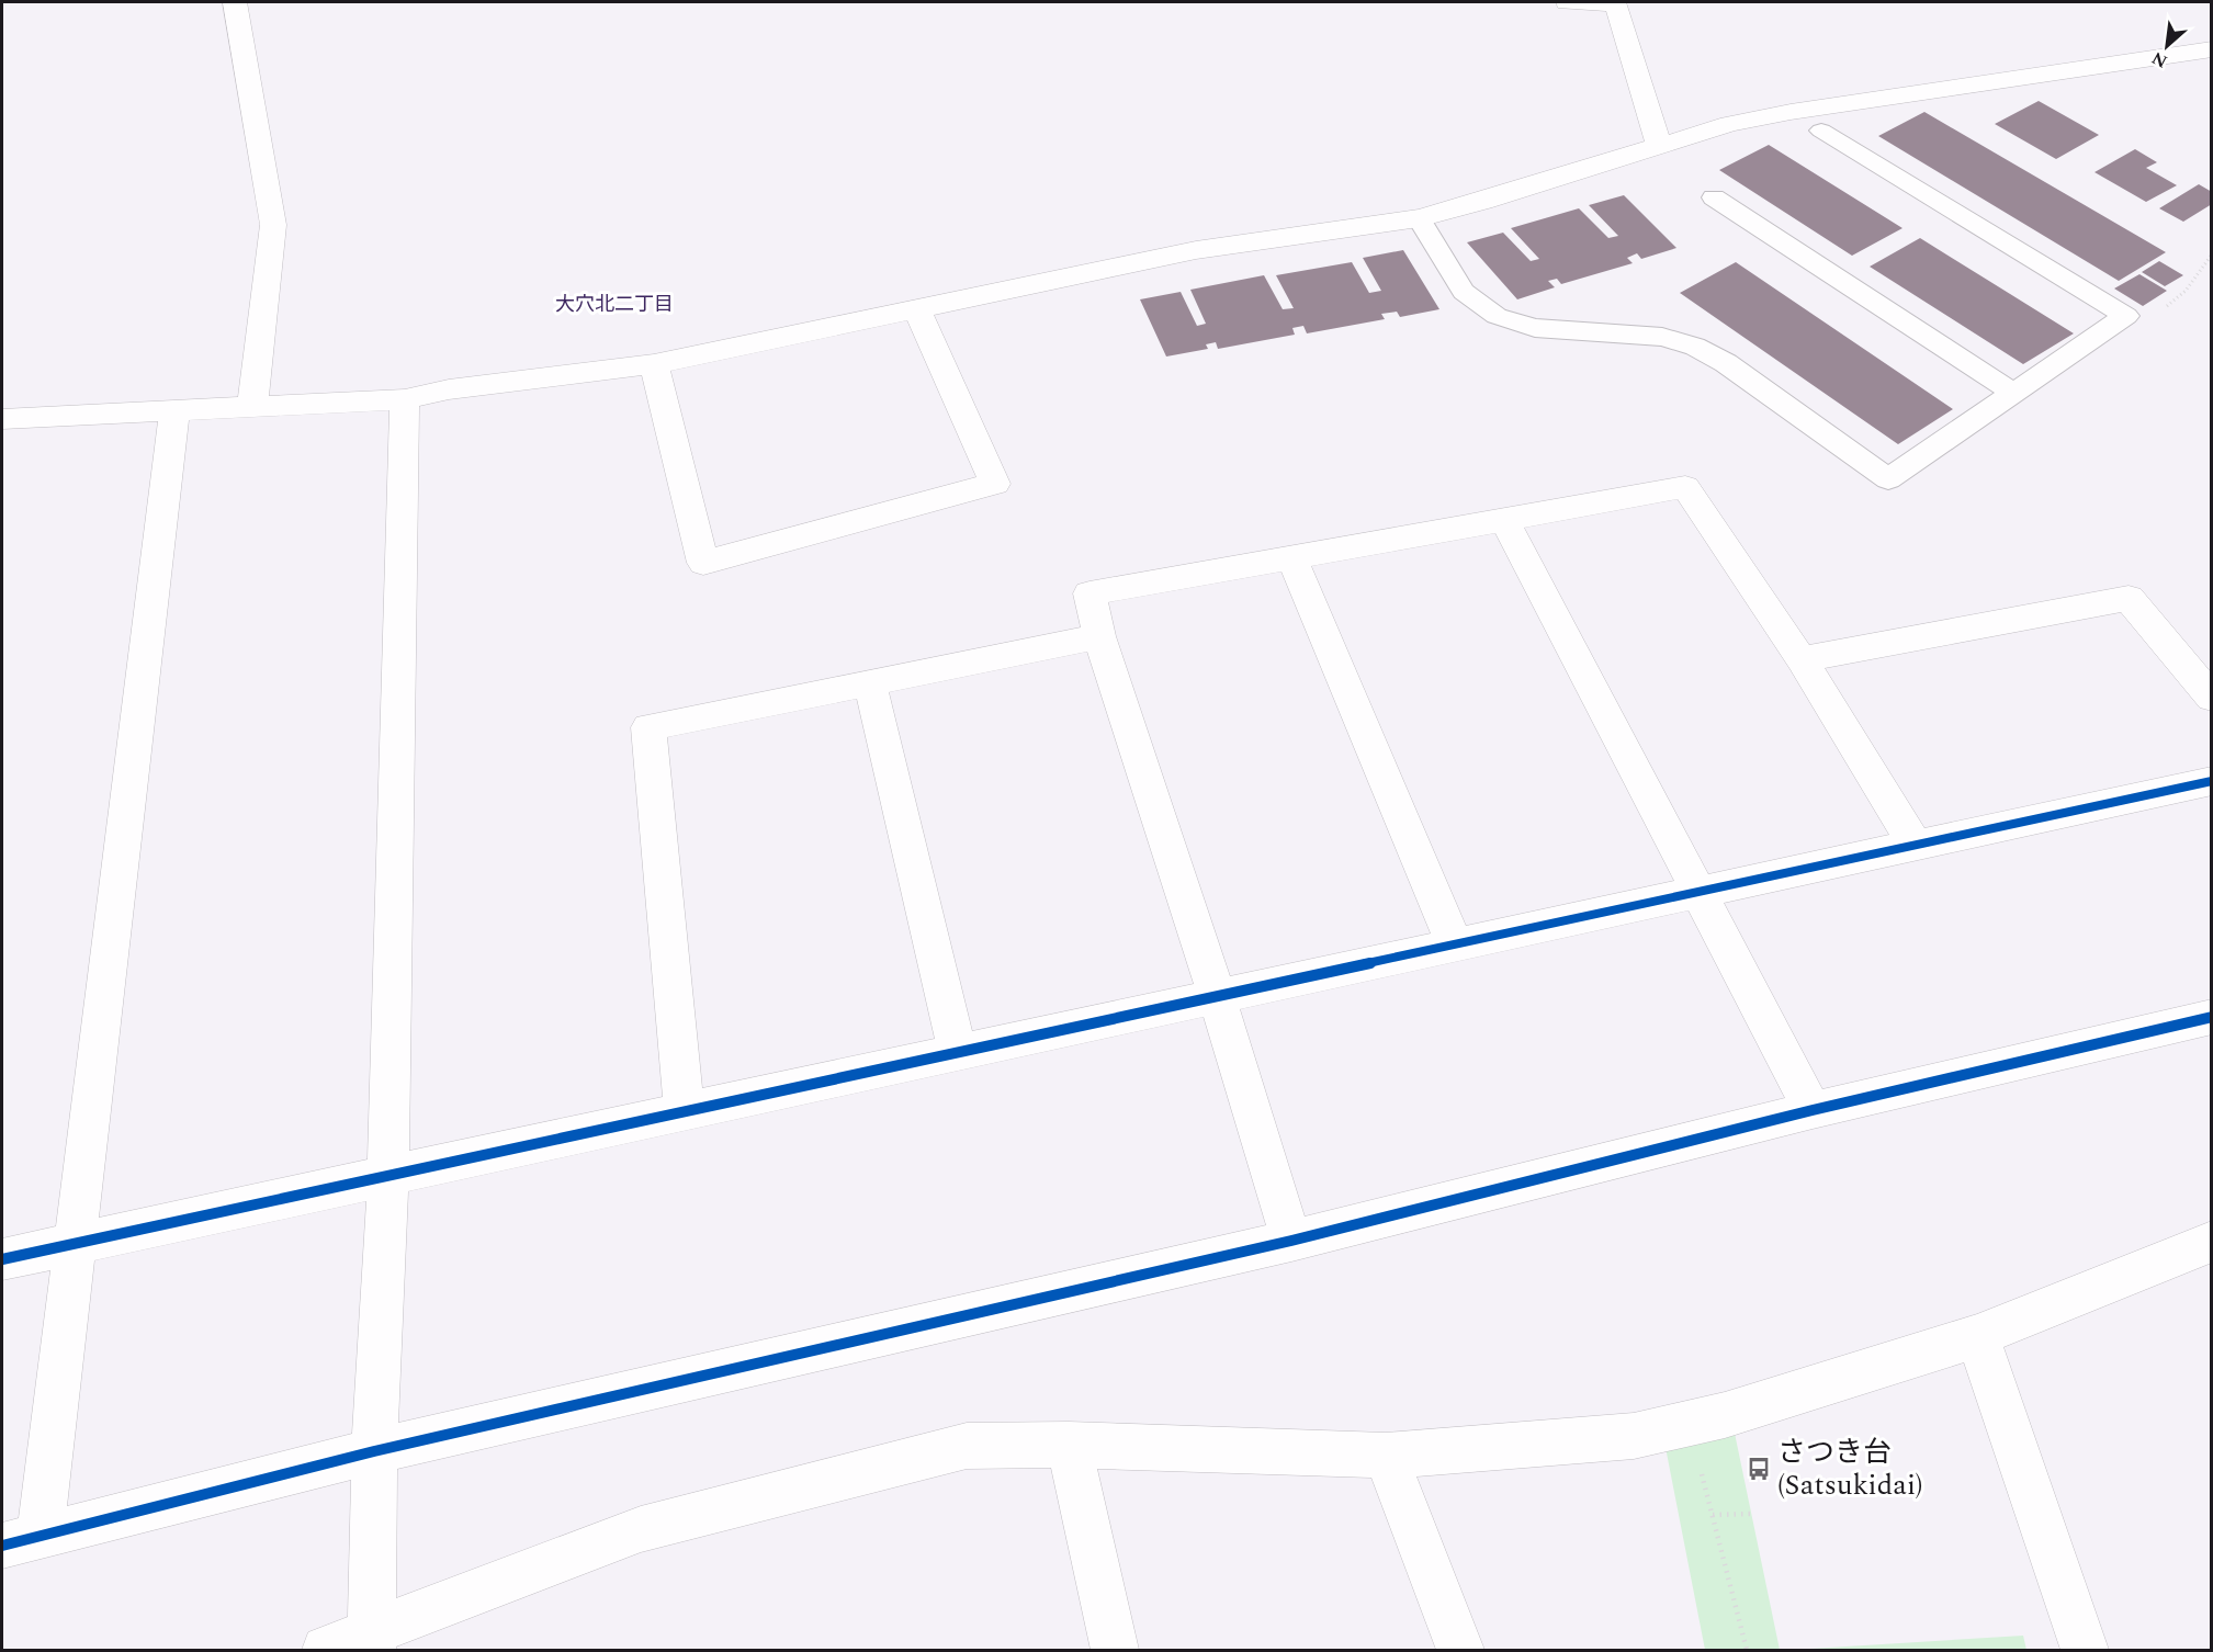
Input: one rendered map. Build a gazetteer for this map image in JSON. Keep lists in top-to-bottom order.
{
  "districts": ["大穴北二丁目"],
  "places": {
    "bus stop": ["さつき台 (Satsukidai)"]
  },
  "north": "bottom left"
}
